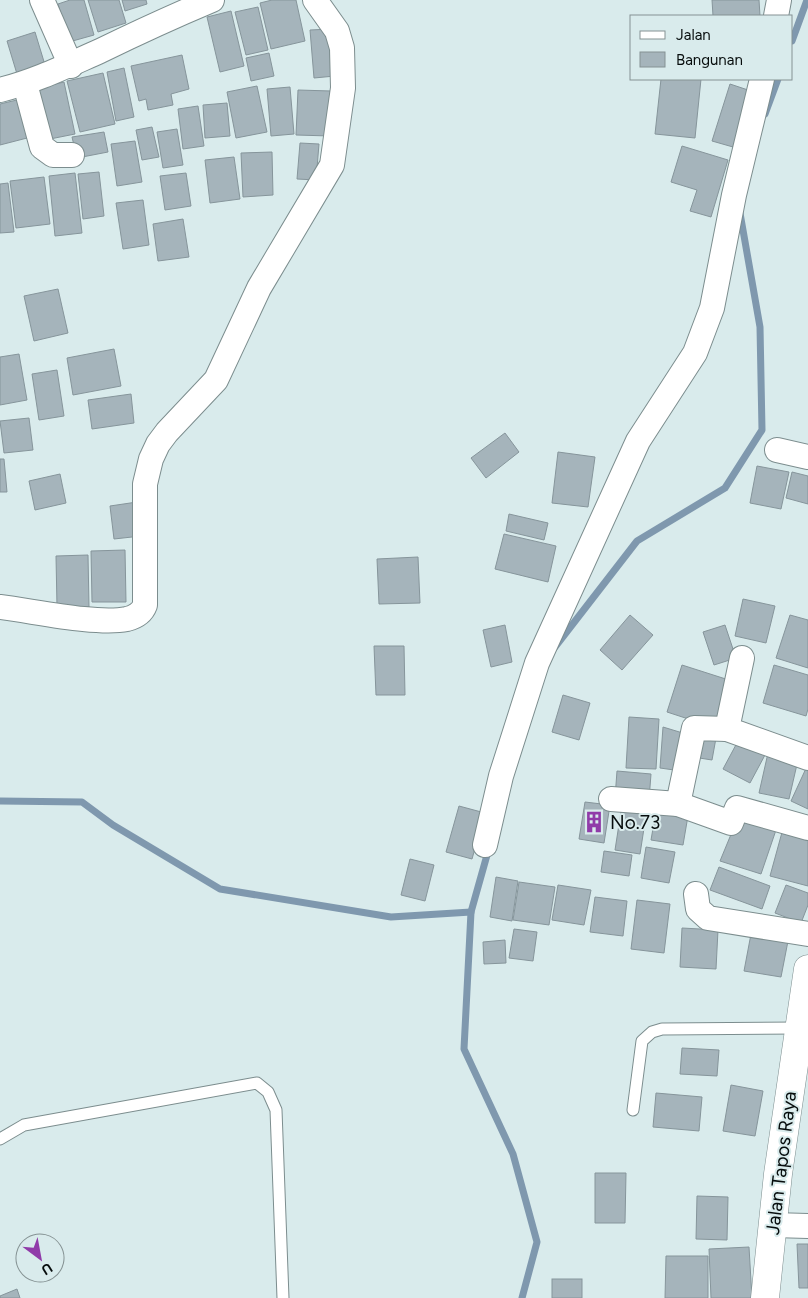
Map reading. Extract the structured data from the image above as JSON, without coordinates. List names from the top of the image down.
{
  "streets": {
    "main road": ["Jalan Tapos Raya"]
  },
  "places": {
    "building": ["No.73"]
  },
  "legend": ["Jalan", "Bangunan"],
  "north": "bottom right"
}
